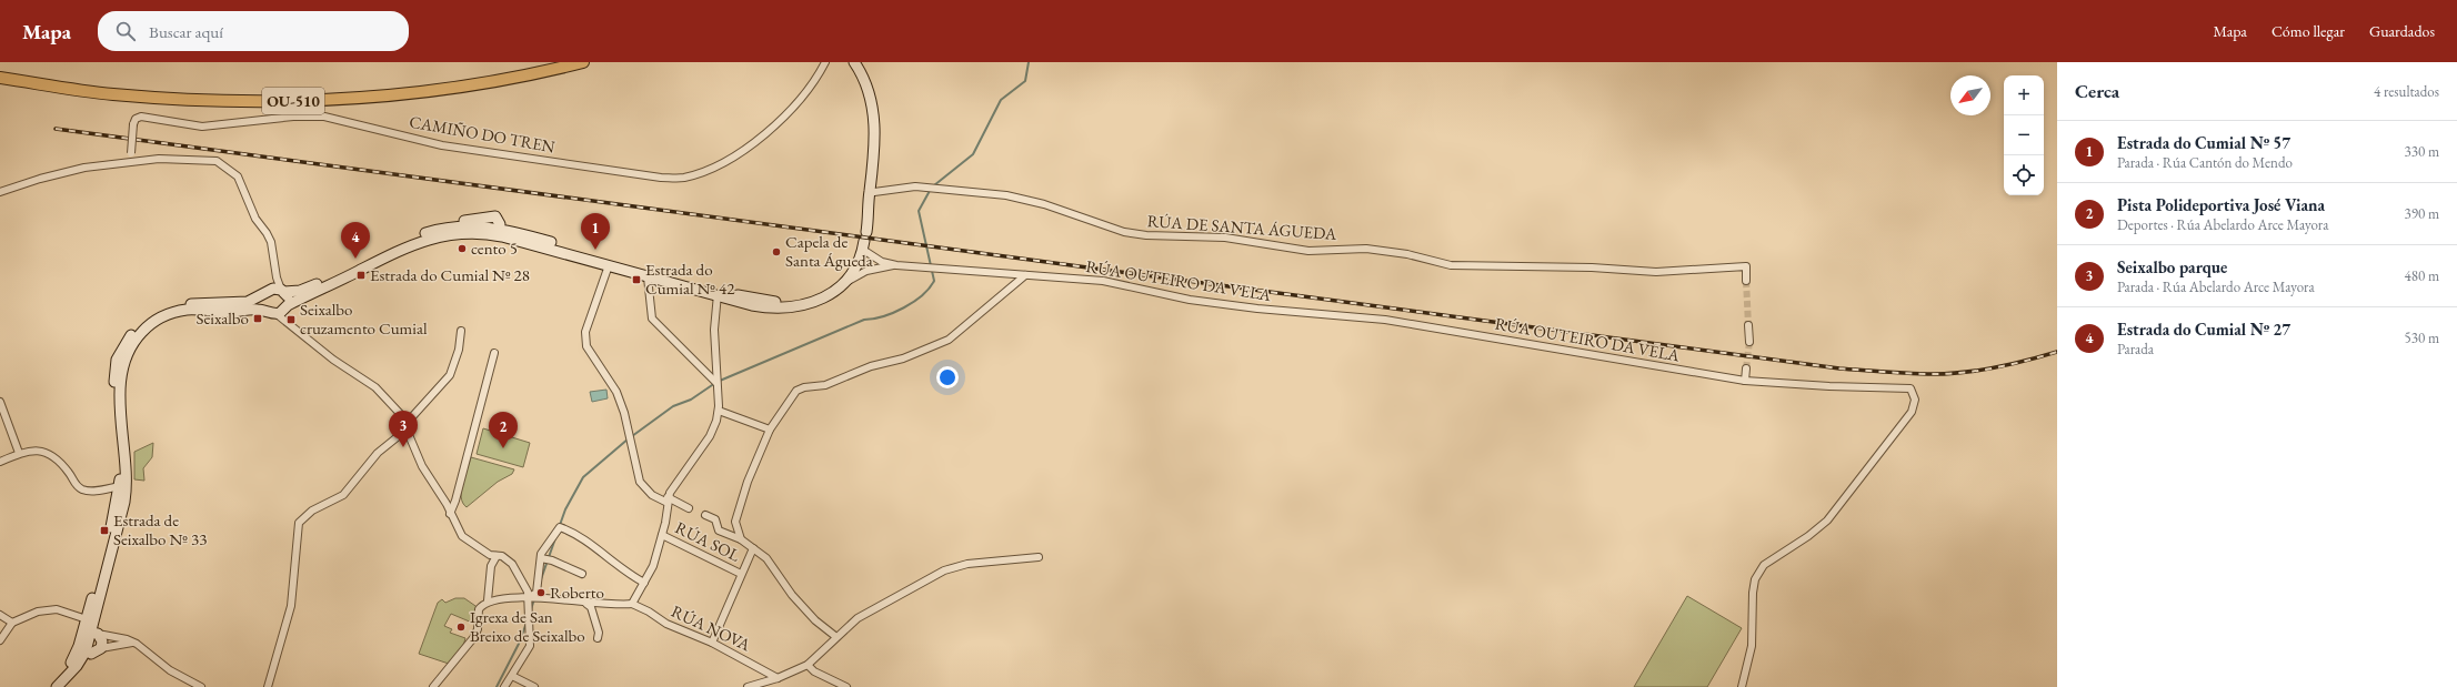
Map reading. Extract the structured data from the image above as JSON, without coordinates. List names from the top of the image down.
{
  "streets": {
    "main road": ["OU-510"],
    "street": [
      "CAMIÑO DO TREN",
      "RÚA DE SANTA ÁGUEDA",
      "RÚA OUTEIRO DA VELA",
      "RÚA SOL",
      "RÚA NOVA"
    ]
  },
  "places": {
    "other": [
      "cento 5",
      "Capela de Santa Águeda",
      "Roberto",
      "Igrexa de San Breixo de Seixalbo"
    ],
    "transit": [
      "Estrada do Cumial Nº 28",
      "Estrada do Cumial Nº 42",
      "Seixalbo",
      "Seixalbo cruzamento Cumial",
      "Estrada de Seixalbo Nº 33"
    ]
  },
  "north": "bottom left",
  "page": {
    "header": "Mapa",
    "search": "Buscar aquí",
    "nav": ["Mapa", "Cómo llegar", "Guardados"],
    "heading": ["Cerca", "4 resultados"],
    "map_buttons": ["+", "−"],
    "list": [
      {
        "mark": "1",
        "name": "Estrada do Cumial Nº 57",
        "note": "Parada · Rúa Cantón do Mendo",
        "value": "330 m"
      },
      {
        "mark": "2",
        "name": "Pista Polideportiva José Viana",
        "note": "Deportes · Rúa Abelardo Arce Mayora",
        "value": "390 m"
      },
      {
        "mark": "3",
        "name": "Seixalbo parque",
        "note": "Parada · Rúa Abelardo Arce Mayora",
        "value": "480 m"
      },
      {
        "mark": "4",
        "name": "Estrada do Cumial Nº 27",
        "note": "Parada",
        "value": "530 m"
      }
    ],
    "pins": [
      "1",
      "4",
      "3",
      "2"
    ]
  }
}
